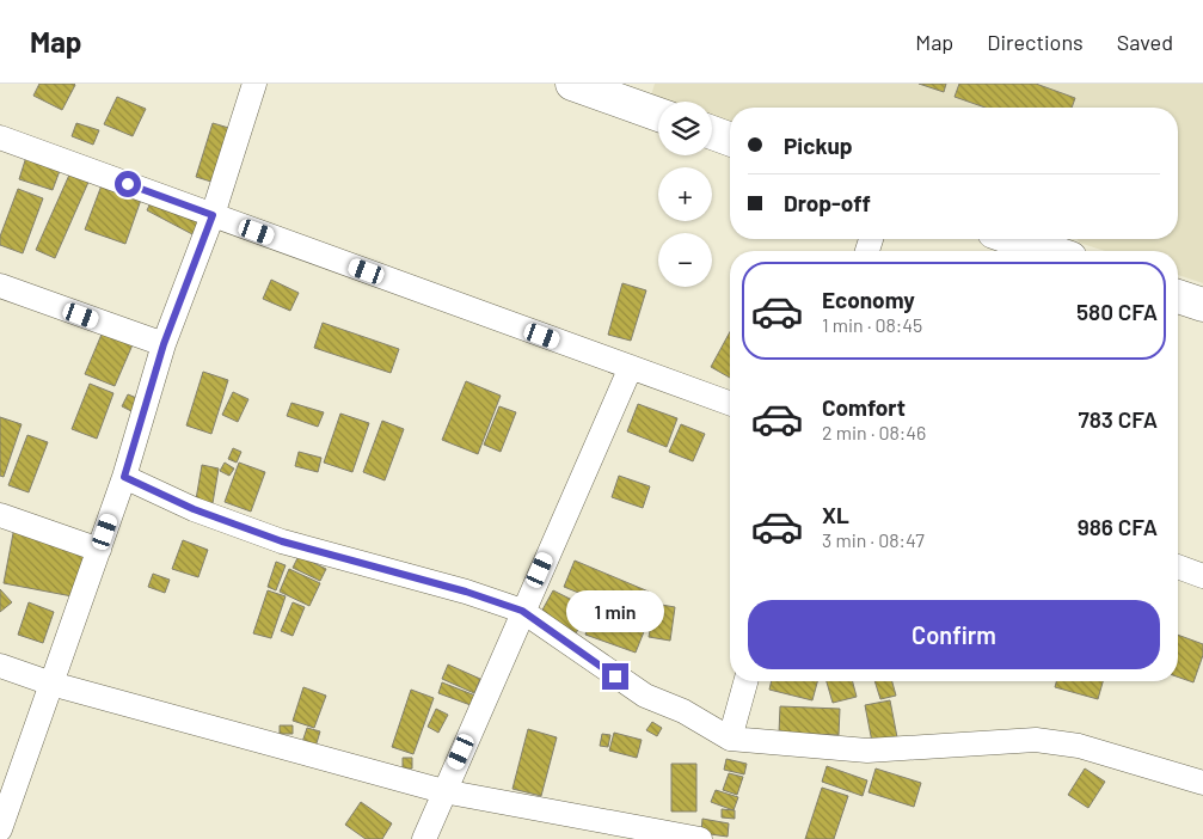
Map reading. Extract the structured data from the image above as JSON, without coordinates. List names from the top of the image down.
{
  "page": {
    "header": "Map",
    "nav": ["Map", "Directions", "Saved"],
    "map_buttons": ["+", "−"],
    "banner": ["Pickup", "Drop-off"],
    "list": [
      {
        "name": "Economy",
        "note": "1 min · 08:45",
        "value": "580 CFA"
      },
      {
        "name": "Comfort",
        "note": "2 min · 08:46",
        "value": "783 CFA"
      },
      {
        "name": "XL",
        "note": "3 min · 08:47",
        "value": "986 CFA"
      }
    ],
    "buttons": "Confirm",
    "bubble": "1 min"
  }
}
